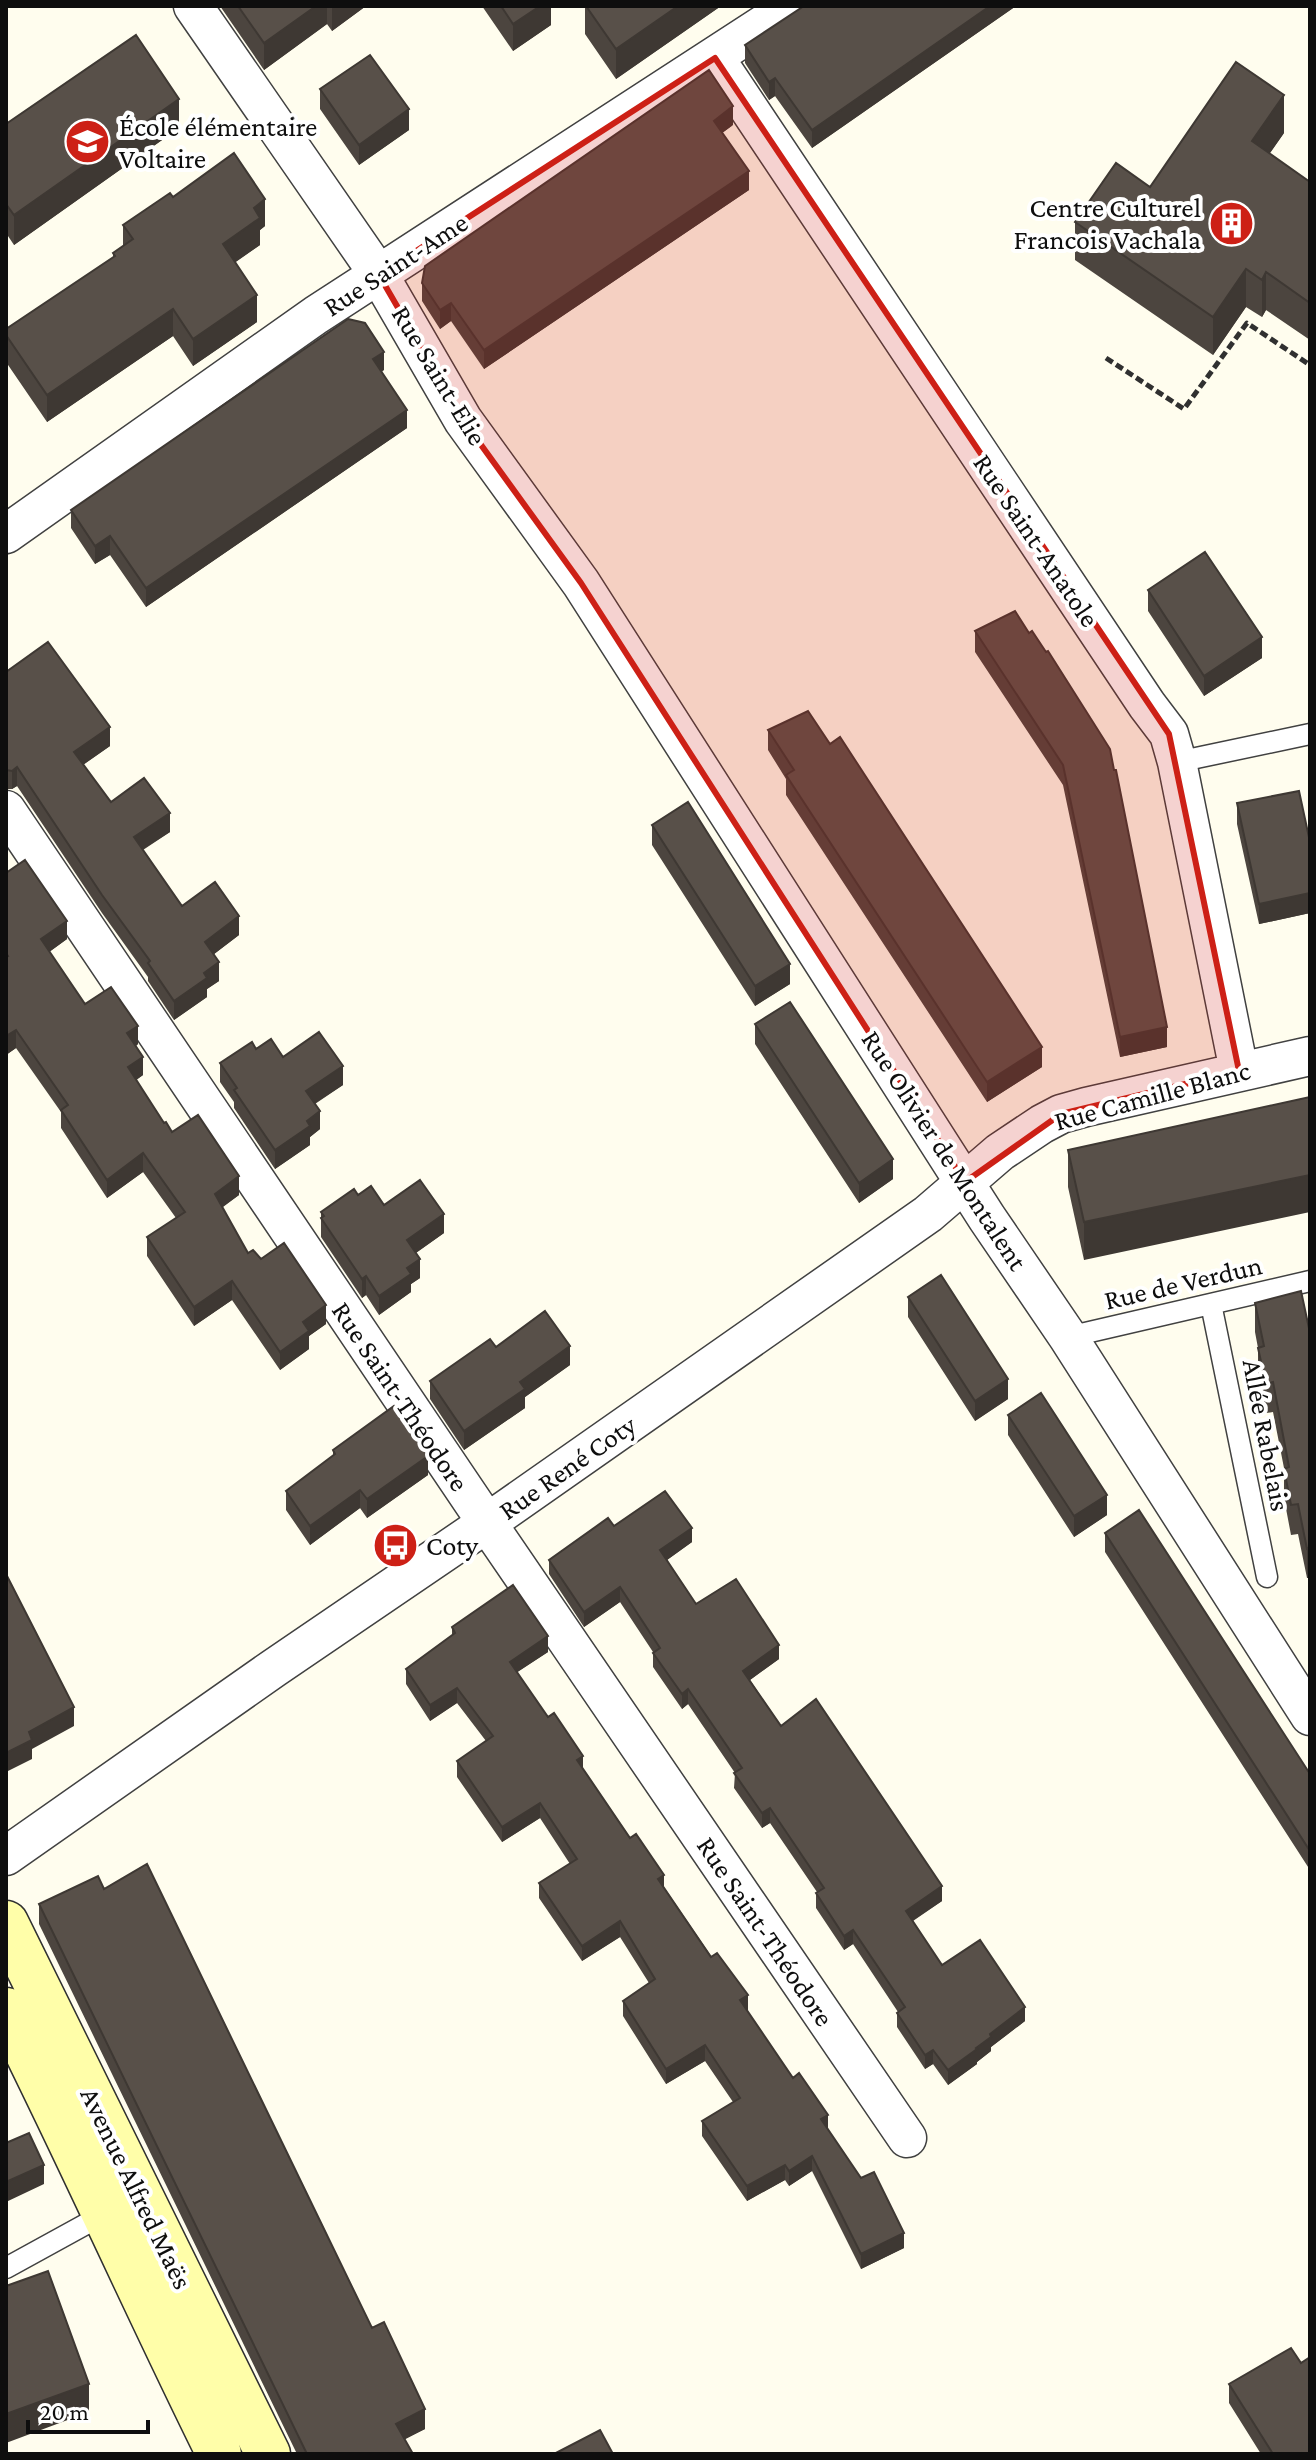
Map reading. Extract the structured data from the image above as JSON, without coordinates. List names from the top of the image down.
{
  "streets": {
    "main road": ["Avenue Alfred Maës"],
    "street": [
      "Rue Saint-Ame",
      "Rue Saint-Elie",
      "Rue Saint-Anatole",
      "Rue Camille Blanc",
      "Rue Olivier de Montalent",
      "Rue Saint-Théodore",
      "Rue René Coty"
    ],
    "lane": ["Rue de Verdun", "Allée Rabelais"]
  },
  "crossings": [
    ["Rue Saint-Ame", "Rue Saint-Elie"],
    ["Rue Saint-Ame", "Rue Saint-Anatole"],
    ["Rue Saint-Elie", "Rue Olivier de Montalent"],
    ["Rue Saint-Anatole", "Rue Camille Blanc"],
    ["Rue Camille Blanc", "Rue Olivier de Montalent"],
    ["Rue Camille Blanc", "Rue René Coty"],
    ["Rue Olivier de Montalent", "Rue de Verdun"],
    ["Rue Olivier de Montalent", "Rue René Coty"],
    ["Rue de Verdun", "Allée Rabelais"],
    ["Rue Saint-Théodore", "Rue René Coty"]
  ],
  "places": {
    "school or university": ["École élémentaire Voltaire"],
    "building": ["Centre Culturel Francois Vachala"],
    "bus stop": ["Coty"]
  },
  "scale_bar": "20 m"
}
